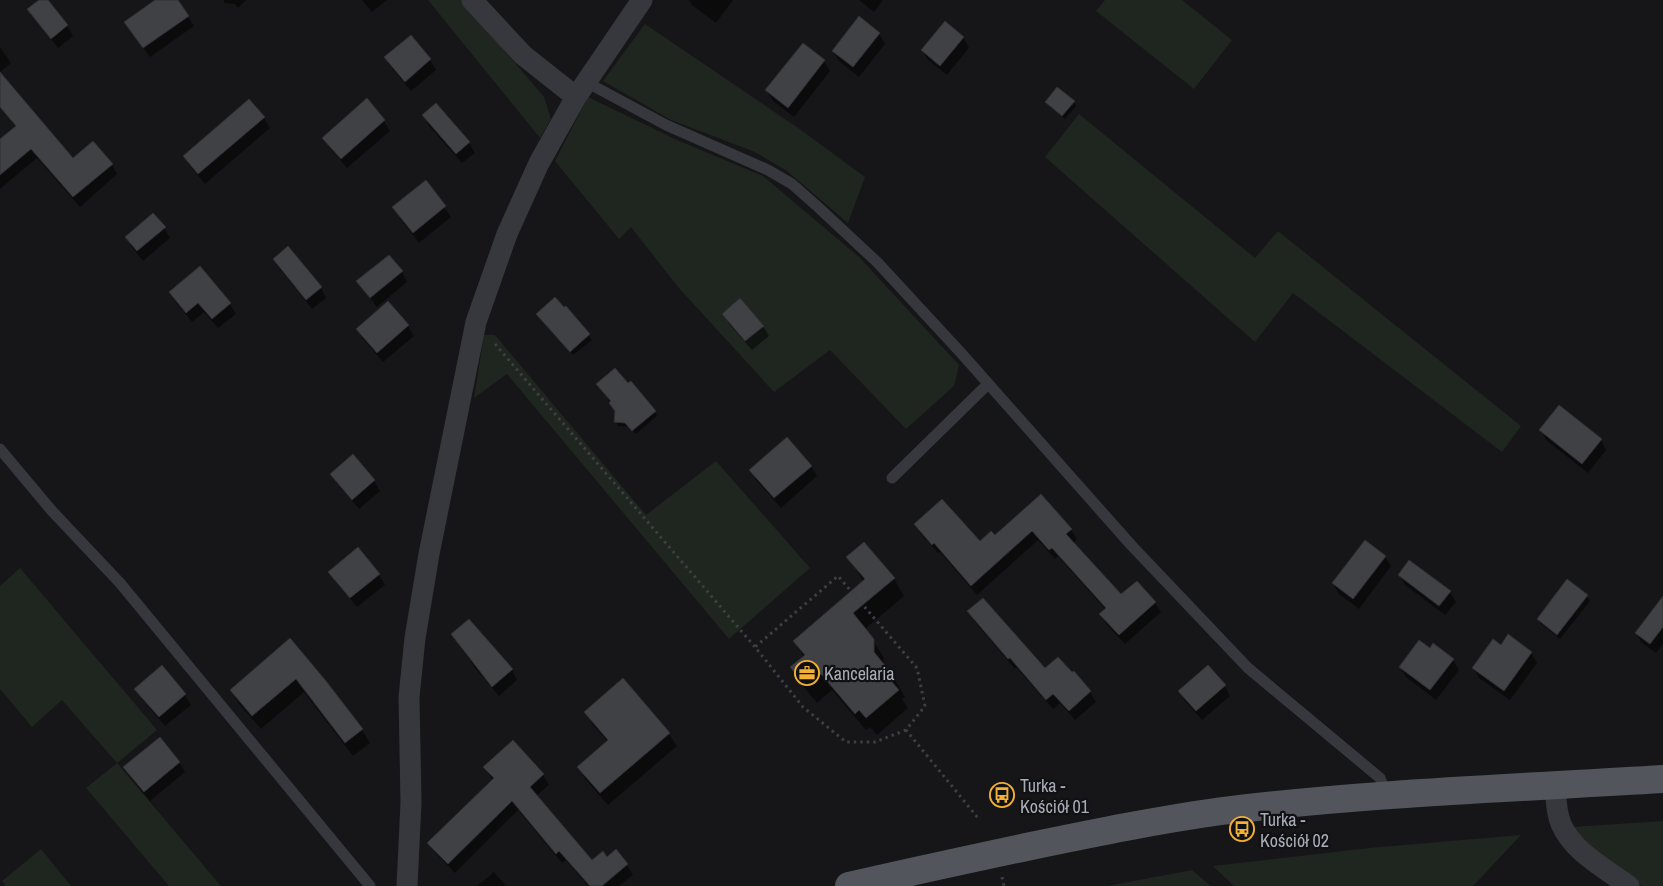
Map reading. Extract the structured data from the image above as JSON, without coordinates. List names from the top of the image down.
{
  "places": {
    "office": ["Kancelaria"],
    "bus stop": ["Turka - Kościół 01", "Turka - Kościół 02"]
  }
}
